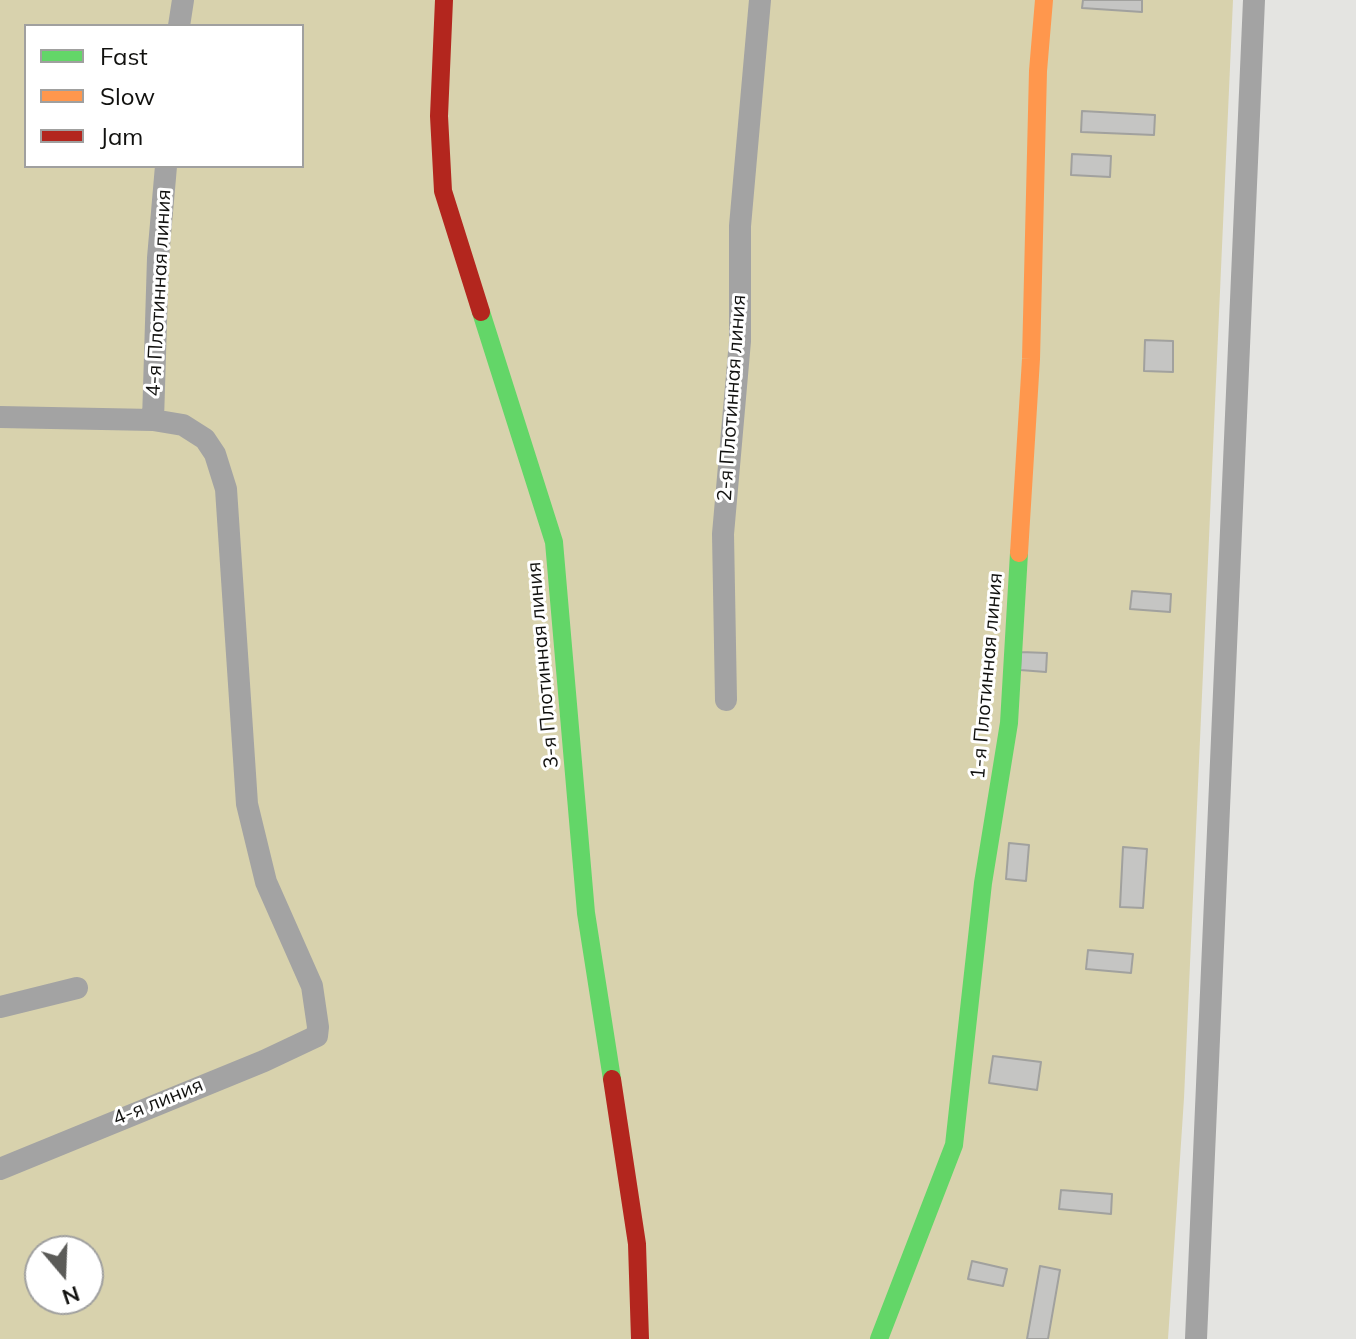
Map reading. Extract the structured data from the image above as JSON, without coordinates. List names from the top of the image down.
{
  "streets": {
    "street": [
      "4-я Плотинная линия",
      "2-я Плотинная линия",
      "3-я Плотинная линия",
      "1-я Плотинная линия",
      "4-я линия"
    ]
  },
  "crossings": [
    ["4-я Плотинная линия", "4-я линия"]
  ],
  "legend": ["Fast", "Slow", "Jam"],
  "north": "bottom"
}
